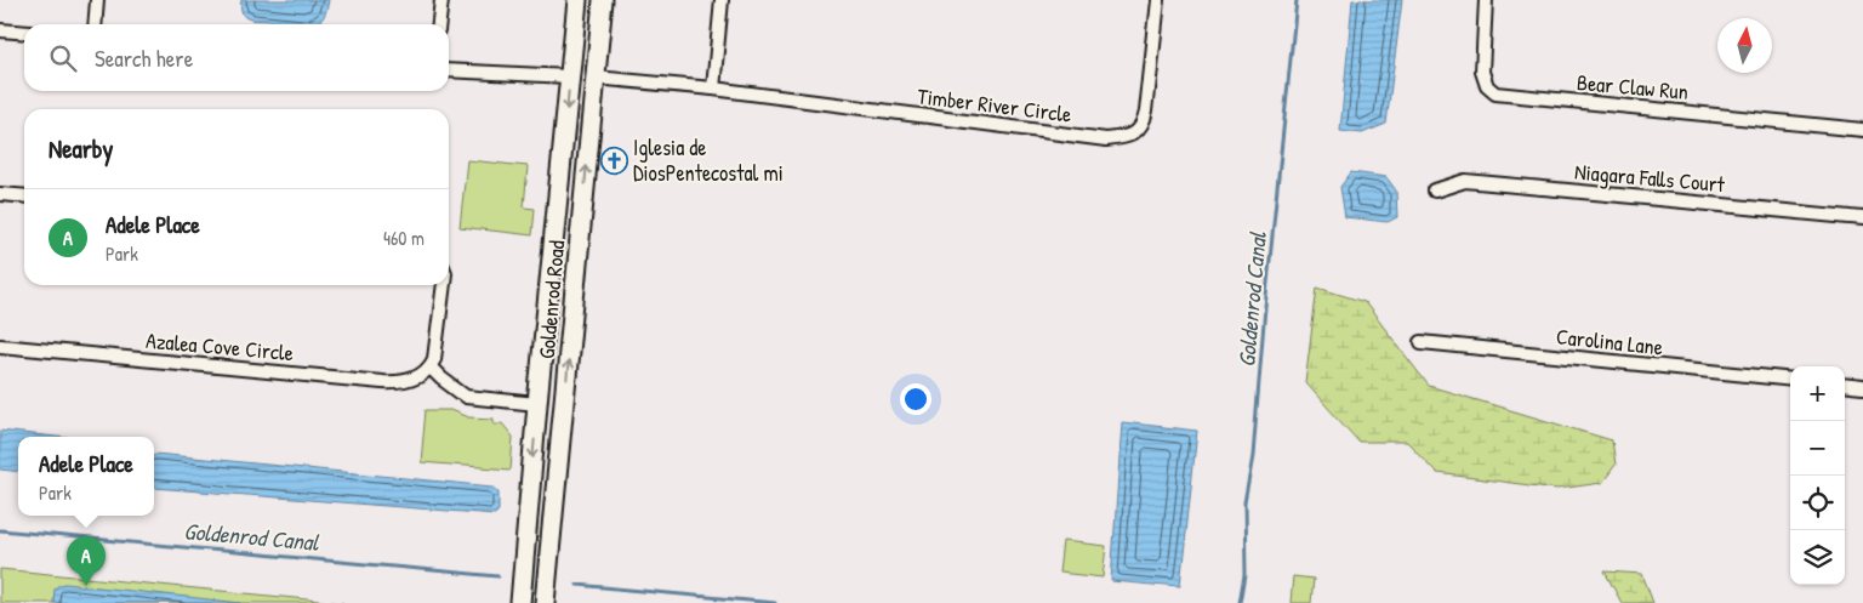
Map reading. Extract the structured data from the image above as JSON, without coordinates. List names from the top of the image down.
{
  "streets": {
    "main road": ["Goldenrod Road"],
    "street": [
      "Bear Claw Run",
      "Timber River Circle",
      "Niagara Falls Court",
      "Carolina Lane",
      "Azalea Cove Circle"
    ]
  },
  "crossings": [
    ["Timber River Circle", "Goldenrod Road"]
  ],
  "water": ["Goldenrod Canal"],
  "places": {
    "church": ["Iglesia de DiosPentecostal mi"]
  },
  "north": "top",
  "page": {
    "search": "Search here",
    "heading": "Nearby",
    "list": [
      {
        "mark": "A",
        "name": "Adele Place",
        "note": "Park",
        "value": "460 m"
      }
    ],
    "map_buttons": ["+", "−"],
    "popup": ["Adele Place", "Park"],
    "pins": "A"
  }
}
